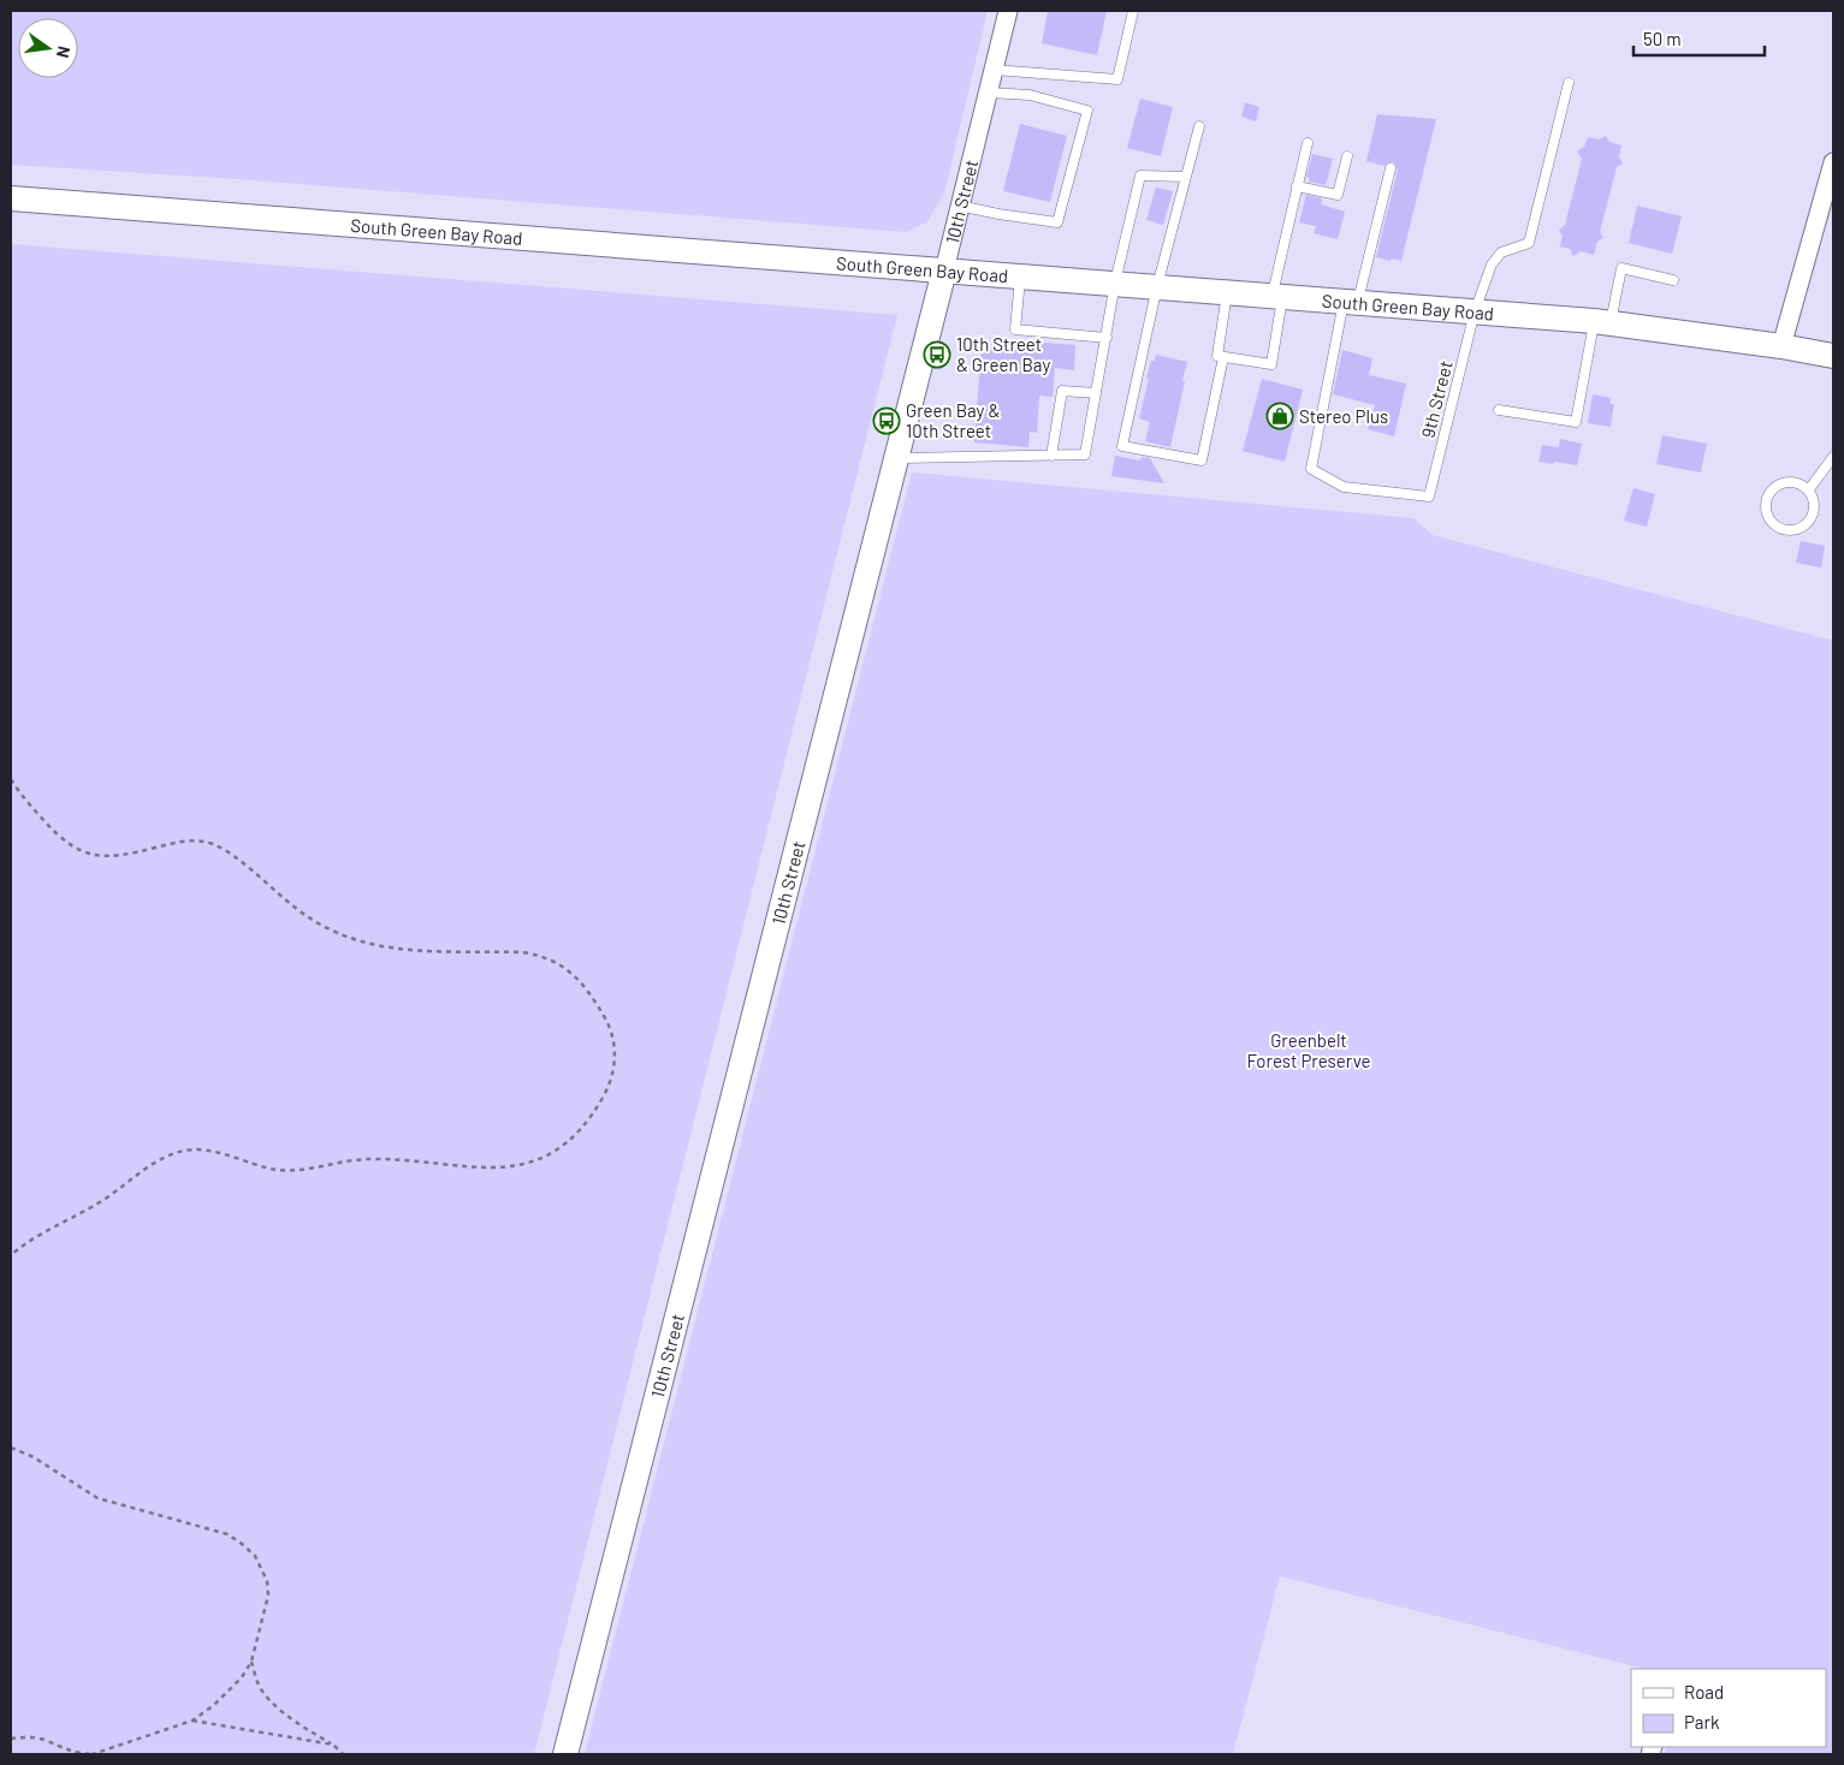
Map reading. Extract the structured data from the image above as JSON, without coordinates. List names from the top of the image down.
{
  "streets": {
    "main road": ["10th Street", "South Green Bay Road"],
    "lane": ["9th Street"]
  },
  "crossings": [
    ["10th Street", "South Green Bay Road"],
    ["South Green Bay Road", "9th Street"]
  ],
  "parks": ["Greenbelt Forest Preserve"],
  "places": {
    "bus stop": ["10th Street & Green Bay", "Green Bay & 10th Street"],
    "shop": ["Stereo Plus"]
  },
  "legend": ["Road", "Park"],
  "scale_bar": "50 m",
  "north": "right"
}
